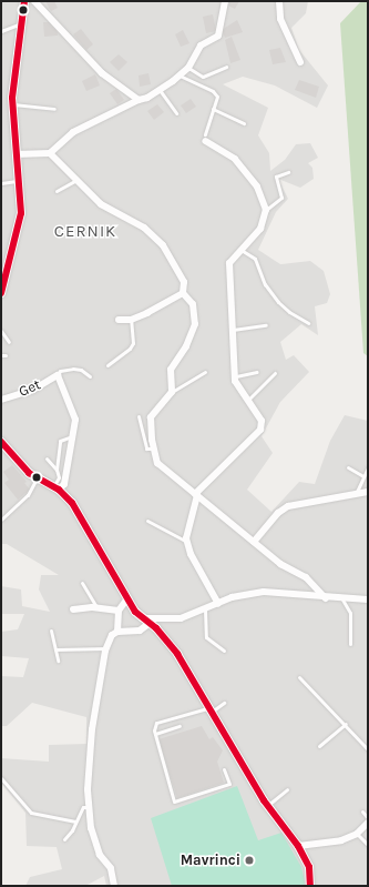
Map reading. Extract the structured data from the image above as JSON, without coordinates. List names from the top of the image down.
{
  "streets": {
    "street": ["Get"]
  },
  "districts": ["CERNIK"],
  "places": ["Mavrinci"]
}
